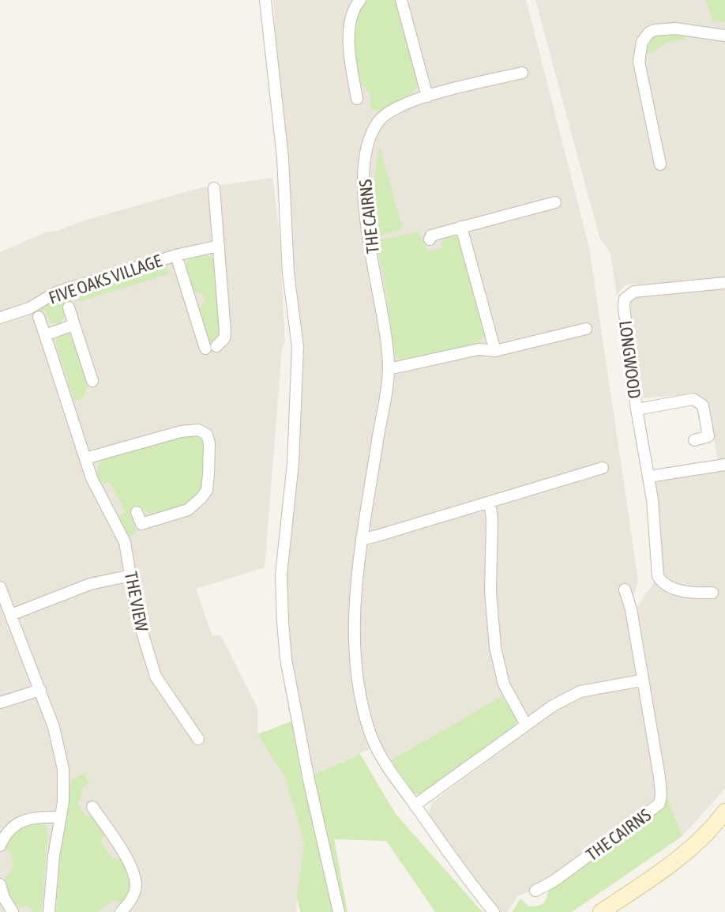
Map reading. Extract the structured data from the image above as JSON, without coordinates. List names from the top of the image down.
{
  "streets": {
    "street": [
      "THE CAIRNS",
      "FIVE OAKS VILLAGE",
      "LONGWOOD",
      "THE VIEW"
    ]
  }
}
